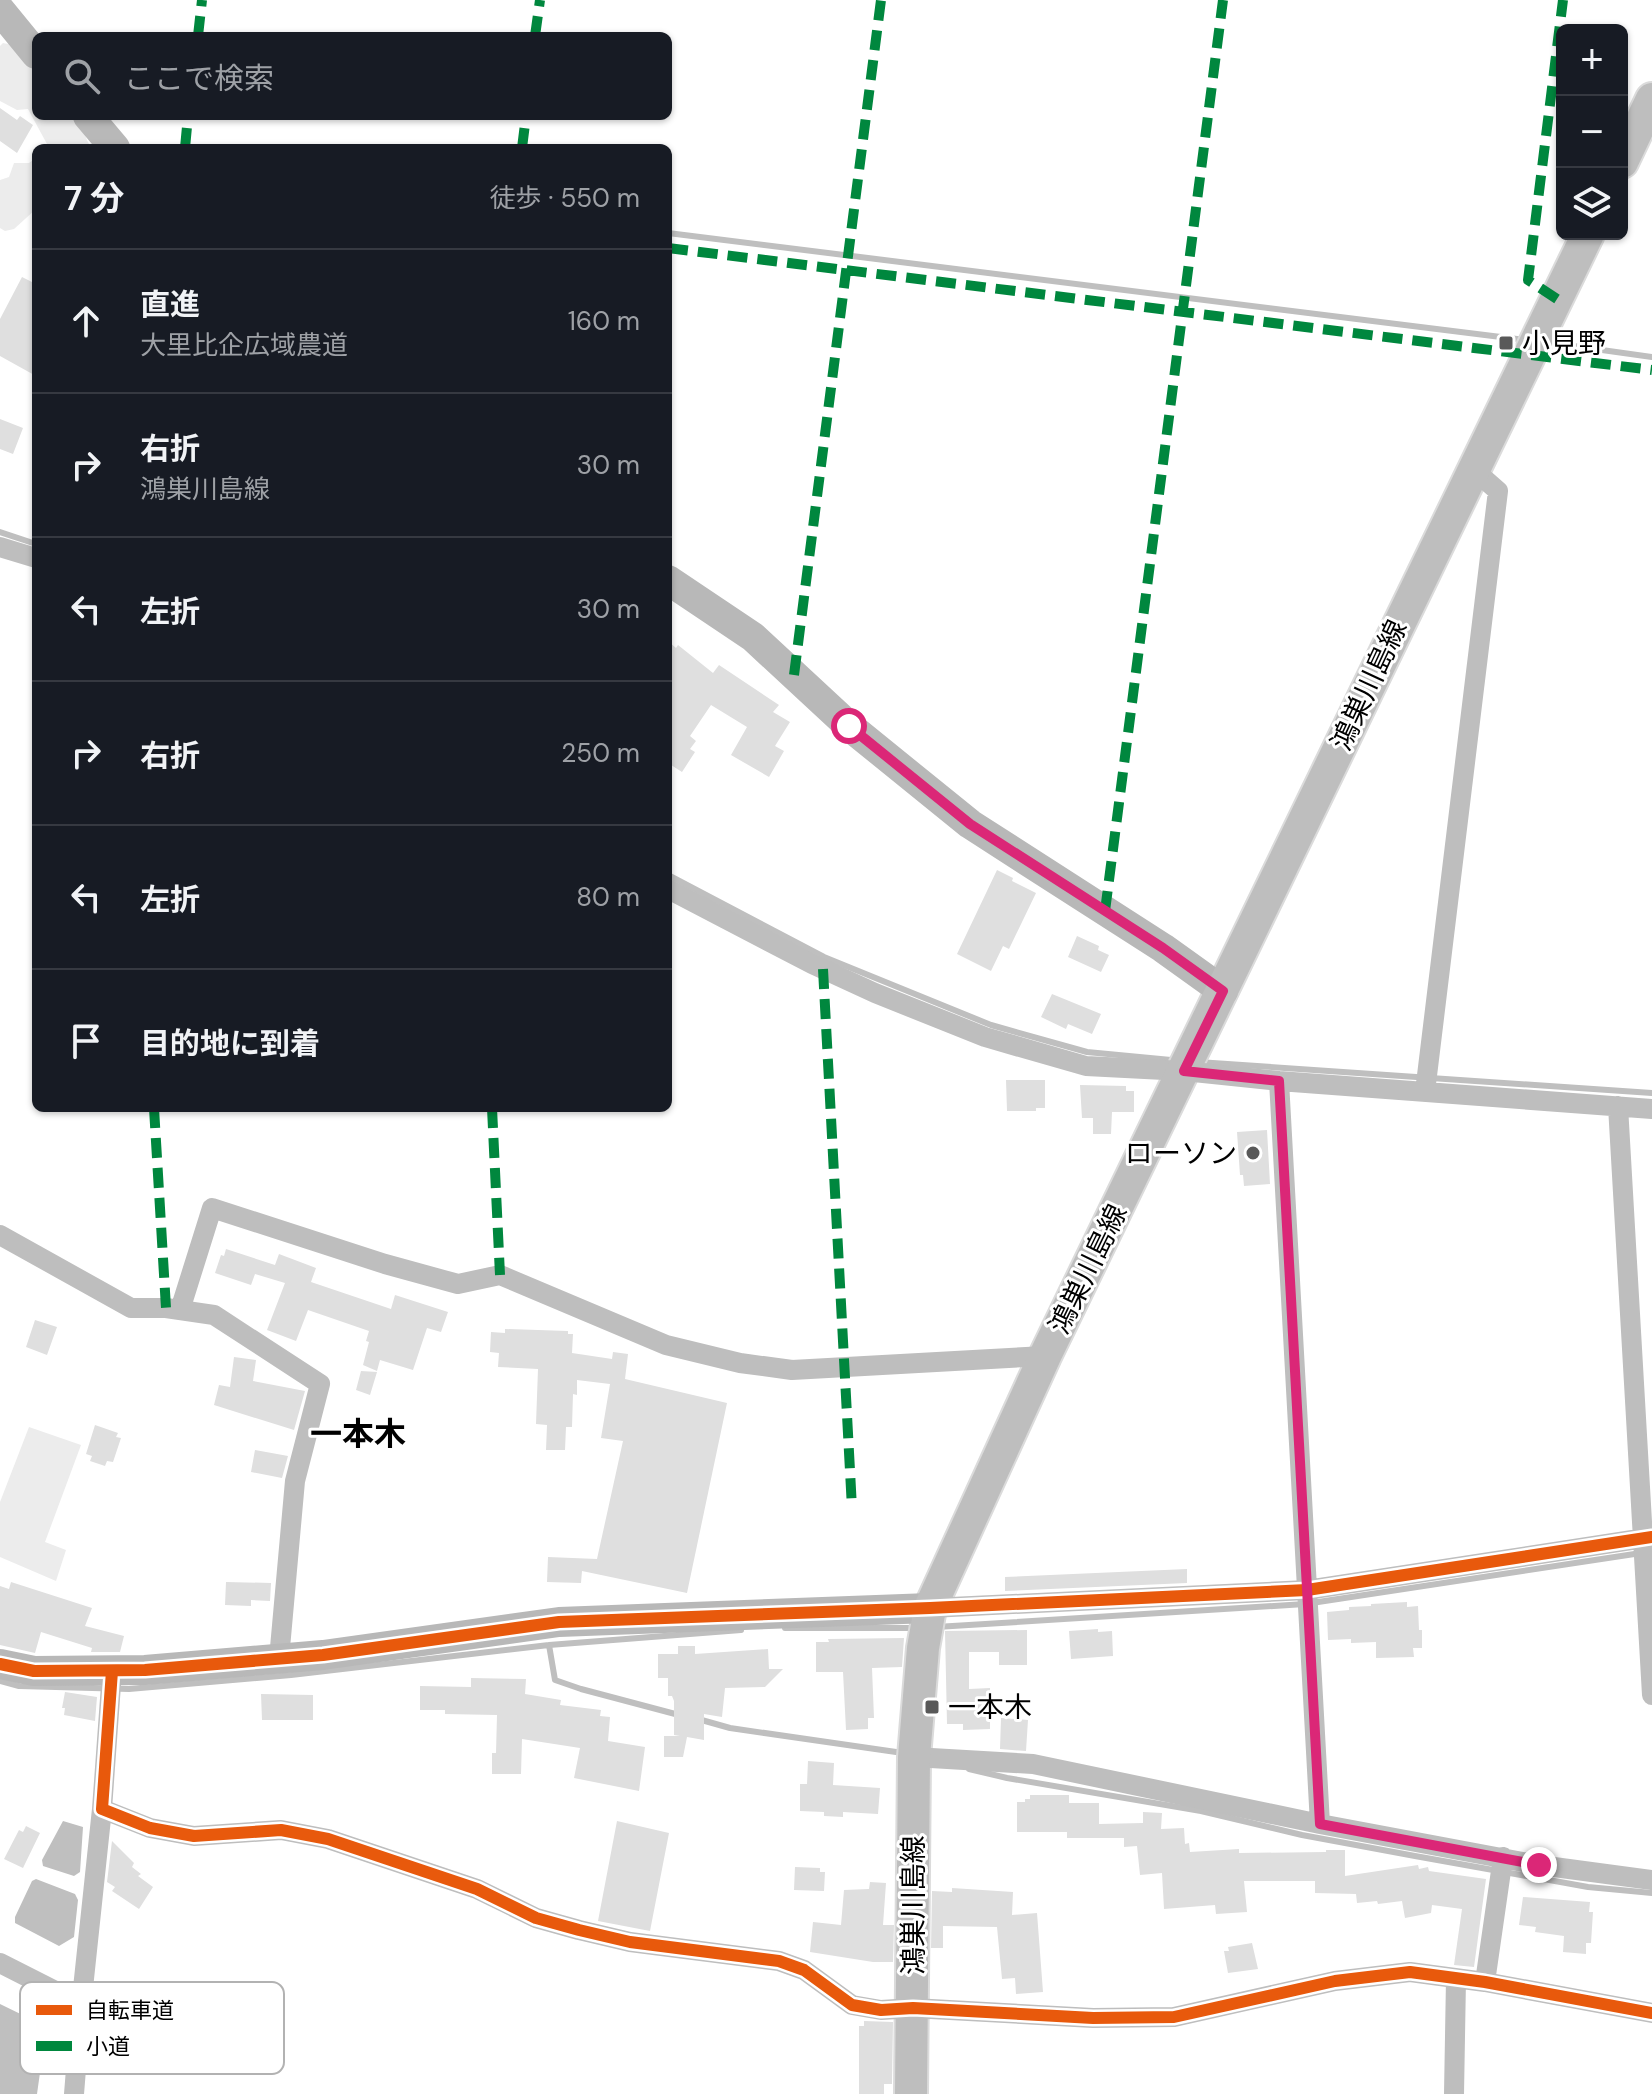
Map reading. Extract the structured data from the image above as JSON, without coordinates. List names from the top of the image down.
{
  "streets": {
    "main road": ["鴻巣川島線"]
  },
  "districts": ["一本木"],
  "places": {
    "transit": ["小見野", "一本木"],
    "other": ["ローソン"]
  },
  "legend": ["自転車道", "小道"],
  "page": {
    "map_buttons": ["+", "−"],
    "search": "ここで検索",
    "heading": ["7 分", "徒歩 · 550 m"],
    "list": [
      ["直進", "大里比企広域農道", "160 m"],
      ["右折", "鴻巣川島線", "30 m"],
      ["左折", "30 m"],
      ["右折", "250 m"],
      ["左折", "80 m"],
      "目的地に到着"
    ]
  }
}
